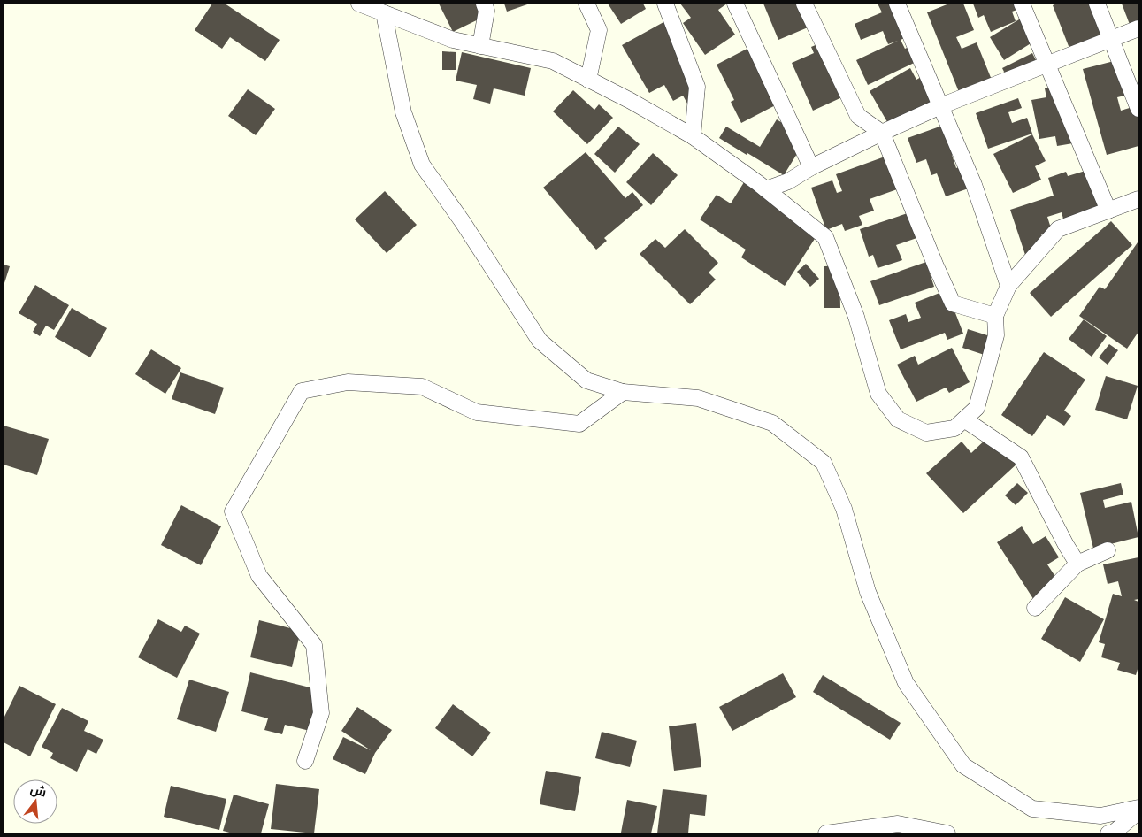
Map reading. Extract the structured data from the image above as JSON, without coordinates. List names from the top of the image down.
{
  "north": "top"
}
